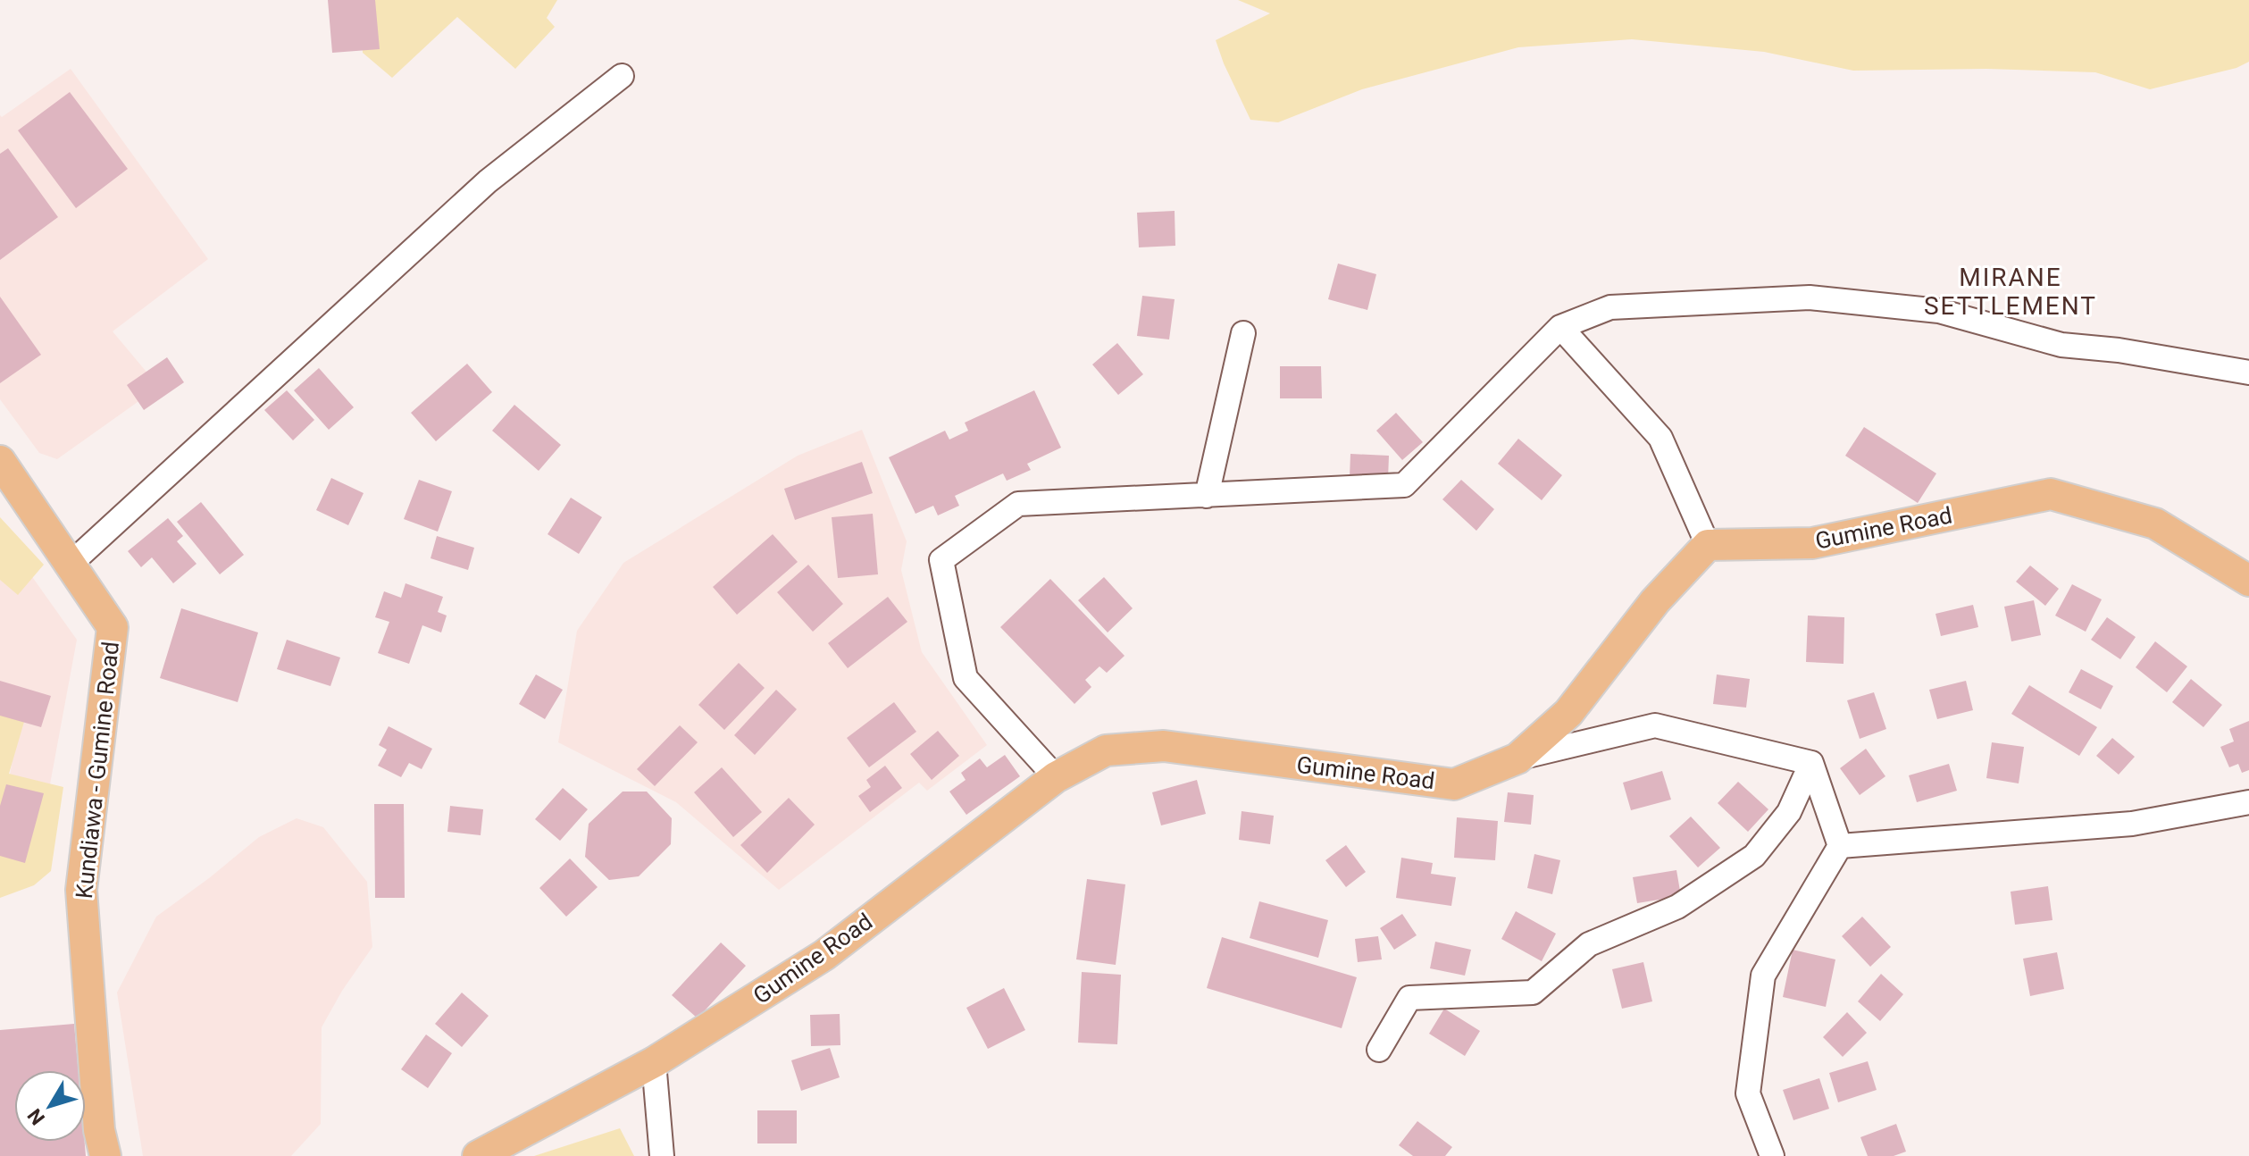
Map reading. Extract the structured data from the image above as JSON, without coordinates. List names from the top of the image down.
{
  "streets": {
    "main road": ["Gumine Road", "Kundiawa - Gumine Road"]
  },
  "districts": ["MIRANE SETTLEMENT"],
  "north": "bottom left"
}
